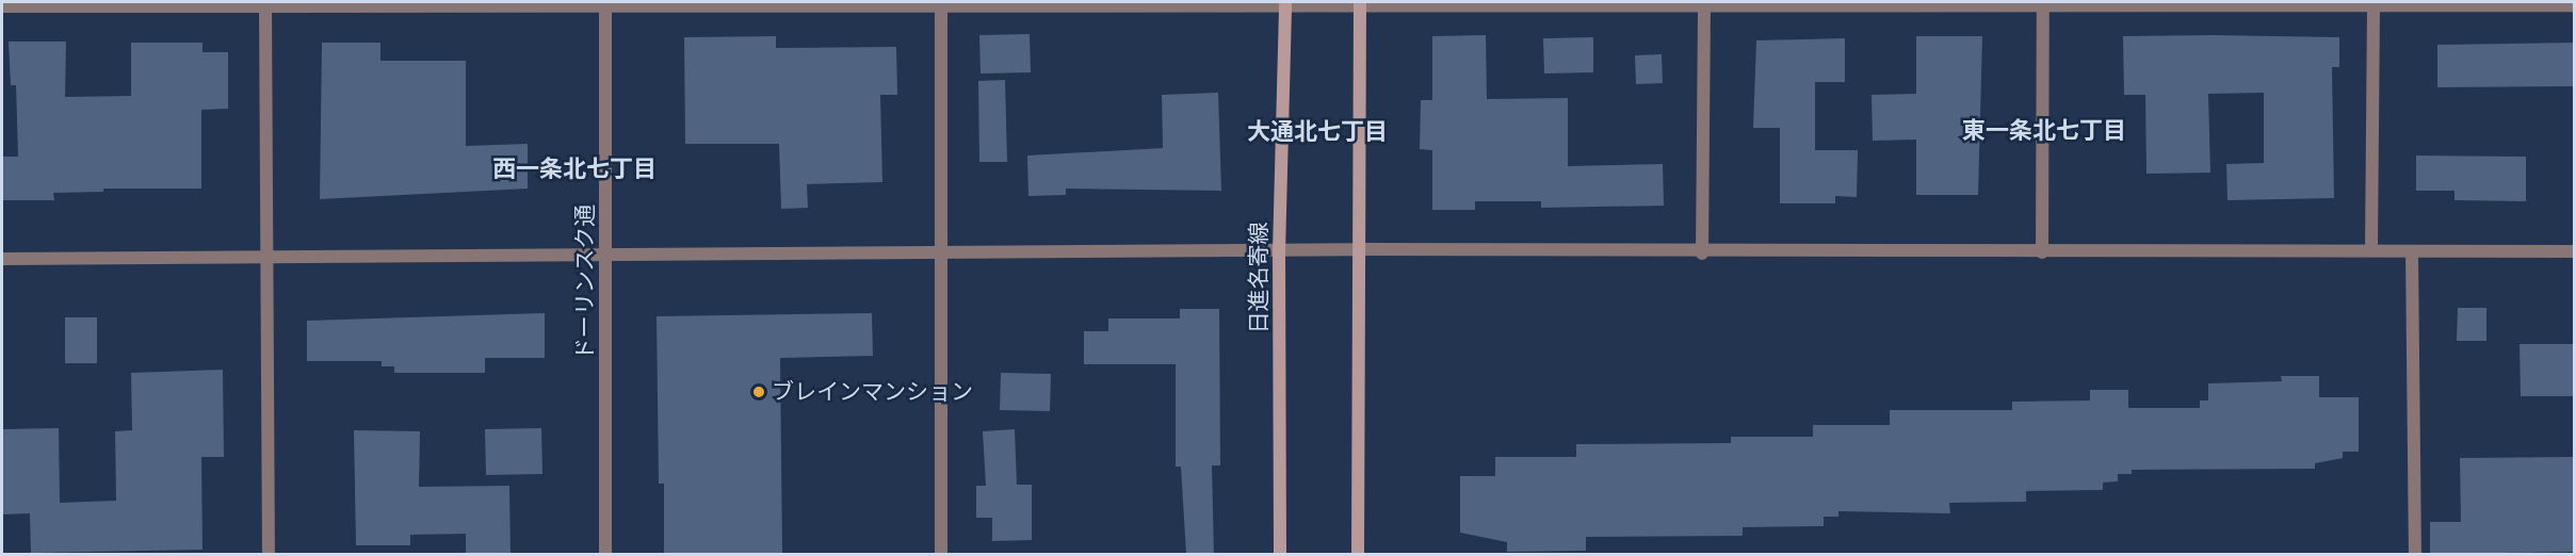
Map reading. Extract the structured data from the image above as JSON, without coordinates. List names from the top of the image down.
{
  "streets": {
    "main road": ["日進名寄線"],
    "street": ["ドーリンスク通"]
  },
  "districts": ["東一条北七丁目", "大通北七丁目", "西一条北七丁目"],
  "places": ["ブレインマンション"]
}
